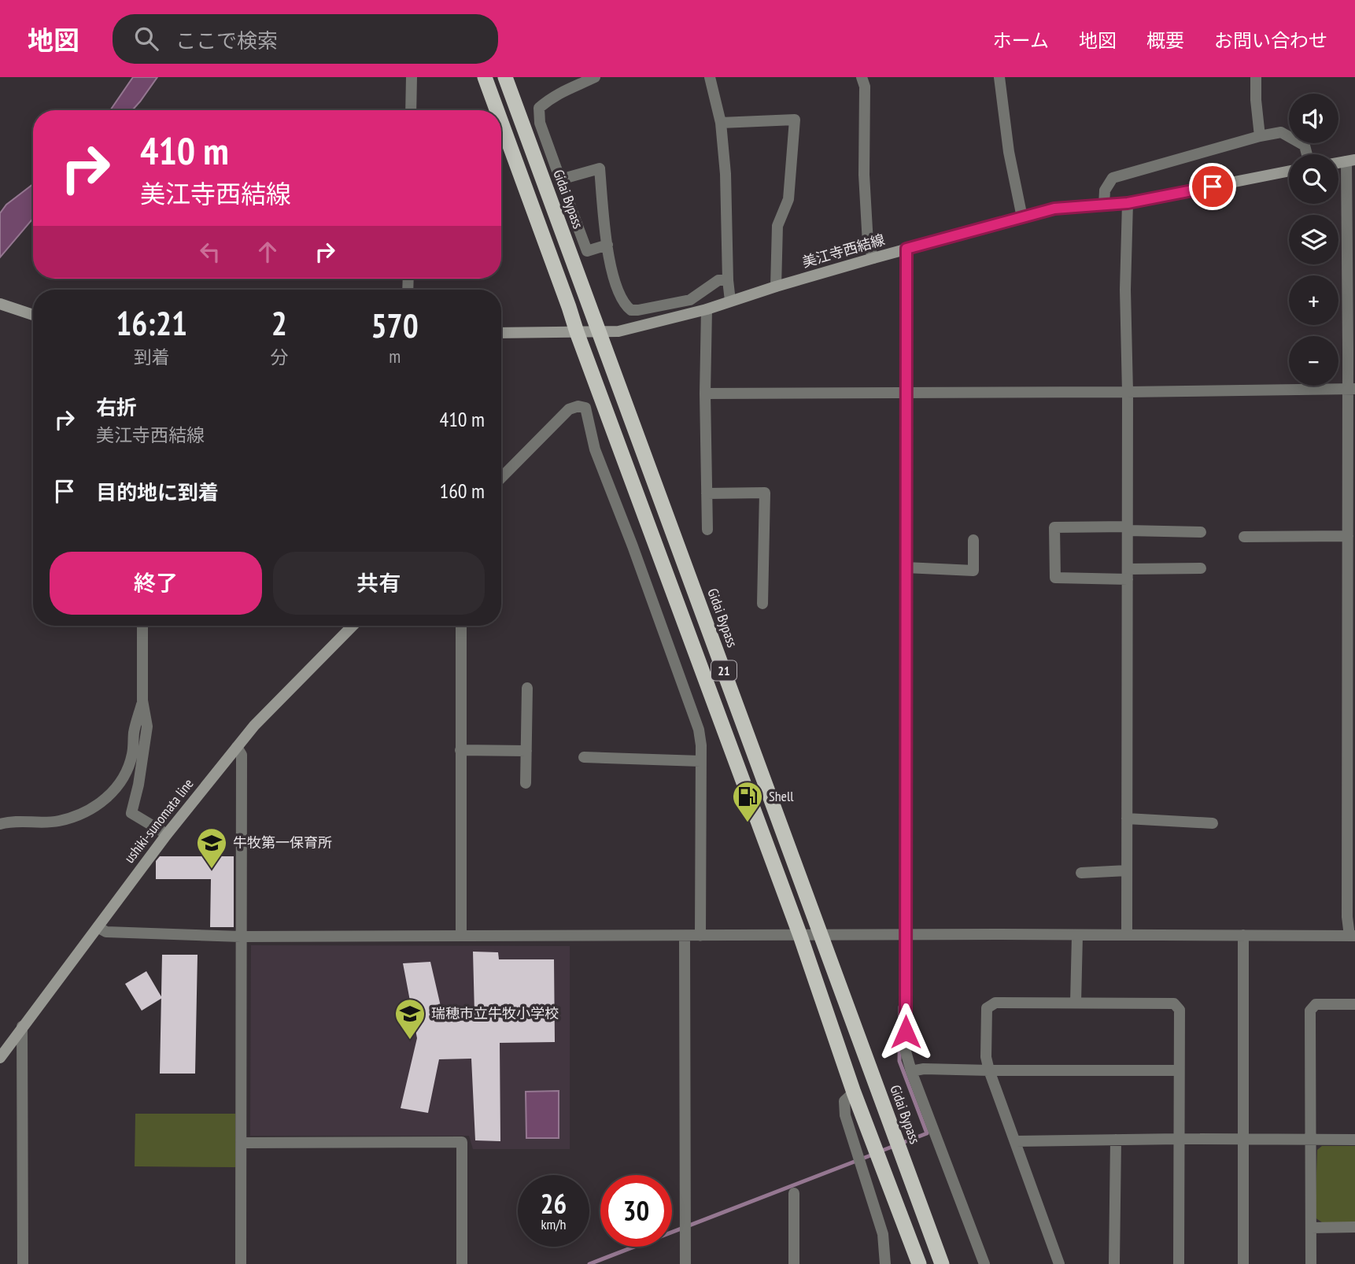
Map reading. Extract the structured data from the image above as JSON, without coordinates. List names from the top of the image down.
{
  "streets": {
    "highway": ["Gidai Bypass", "21"],
    "main road": ["美江寺西結線", "ushiki-sunomata line"]
  },
  "crossings": [
    ["Gidai Bypass", "美江寺西結線"],
    ["美江寺西結線", "21"]
  ],
  "places": {
    "fuel station": ["Shell"],
    "school or university": ["牛牧第一保育所", "瑞穂市立牛牧小学校"]
  },
  "page": {
    "header": "地図",
    "search": "ここで検索",
    "nav": [
      "ホーム",
      "地図",
      "概要",
      "お問い合わせ"
    ],
    "map_buttons": ["+", "−"],
    "turn": ["410 m", "美江寺西結線"],
    "eta": [
      "16:21",
      "到着",
      "2",
      "分",
      "570",
      "m"
    ],
    "list": [
      {
        "name": "右折",
        "note": "美江寺西結線",
        "value": "410 m"
      },
      {
        "name": "目的地に到着",
        "value": "160 m"
      }
    ],
    "buttons": ["終了", "共有"],
    "speed": "26 km/h",
    "limit": "30"
  }
}
